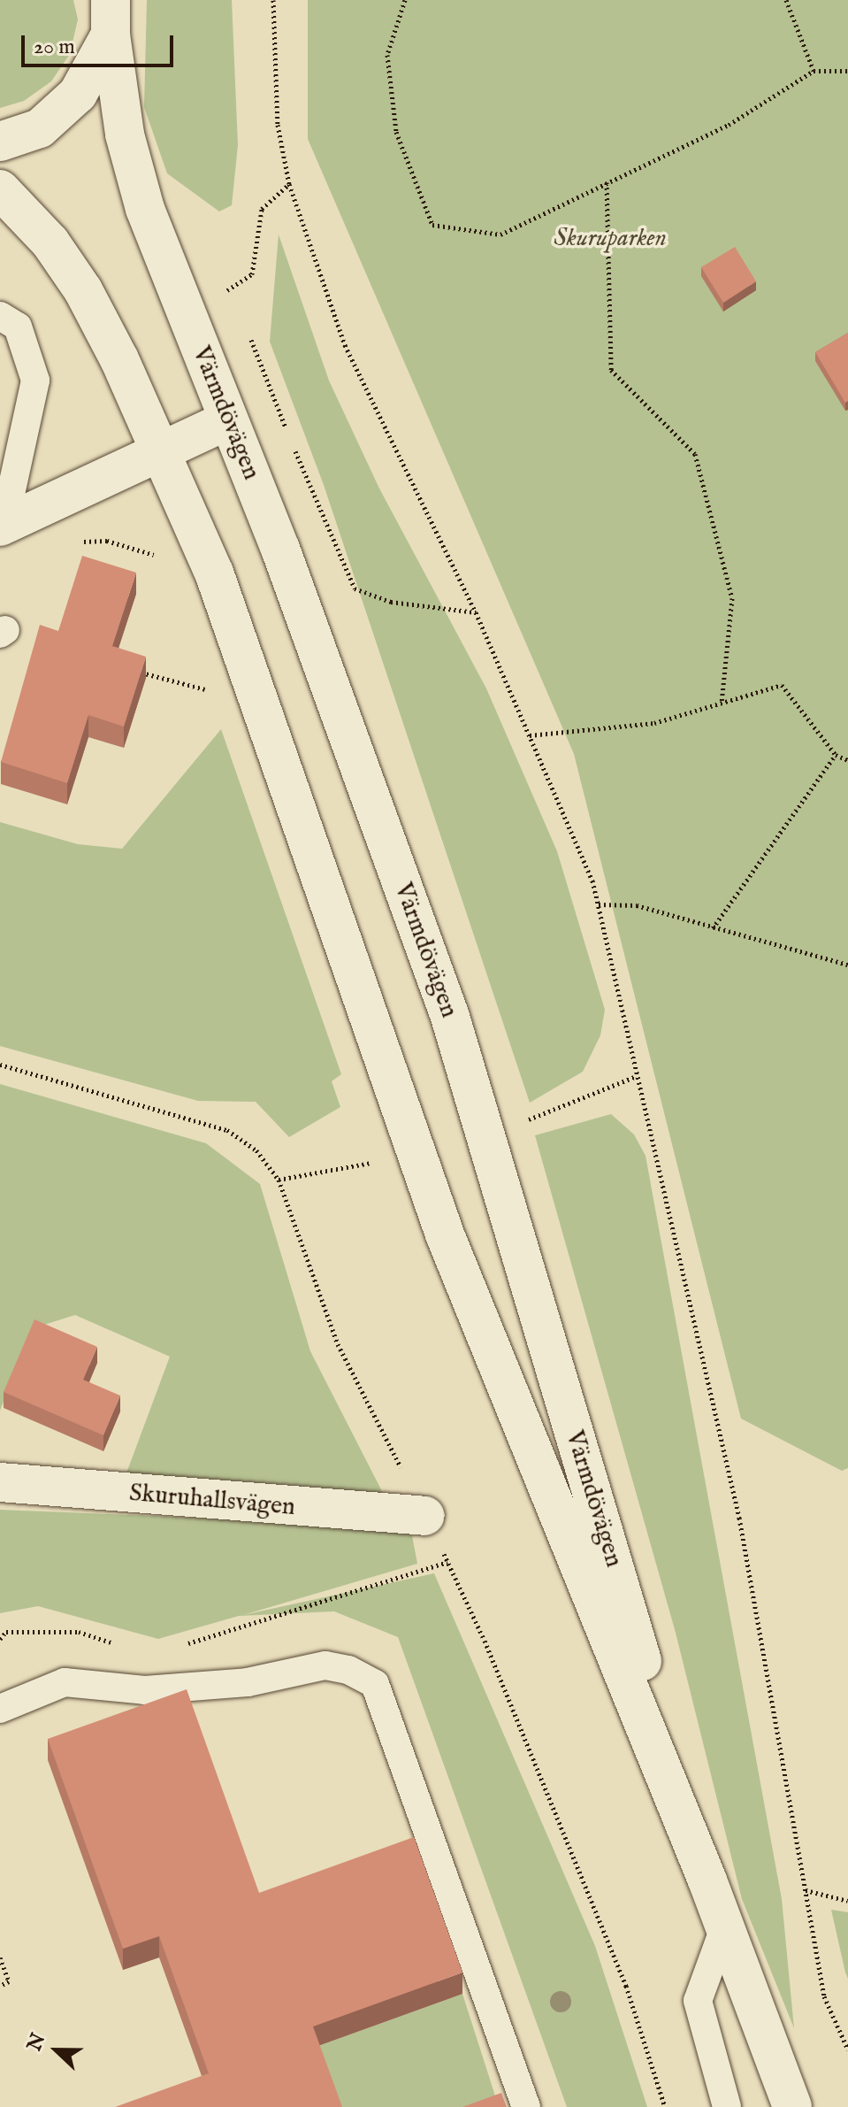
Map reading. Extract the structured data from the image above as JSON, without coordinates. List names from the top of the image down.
{
  "streets": {
    "main road": ["Värmdövägen", "Skuruhallsvägen"]
  },
  "parks": ["Skuruparken"],
  "scale_bar": "20 m",
  "north": "left"
}
